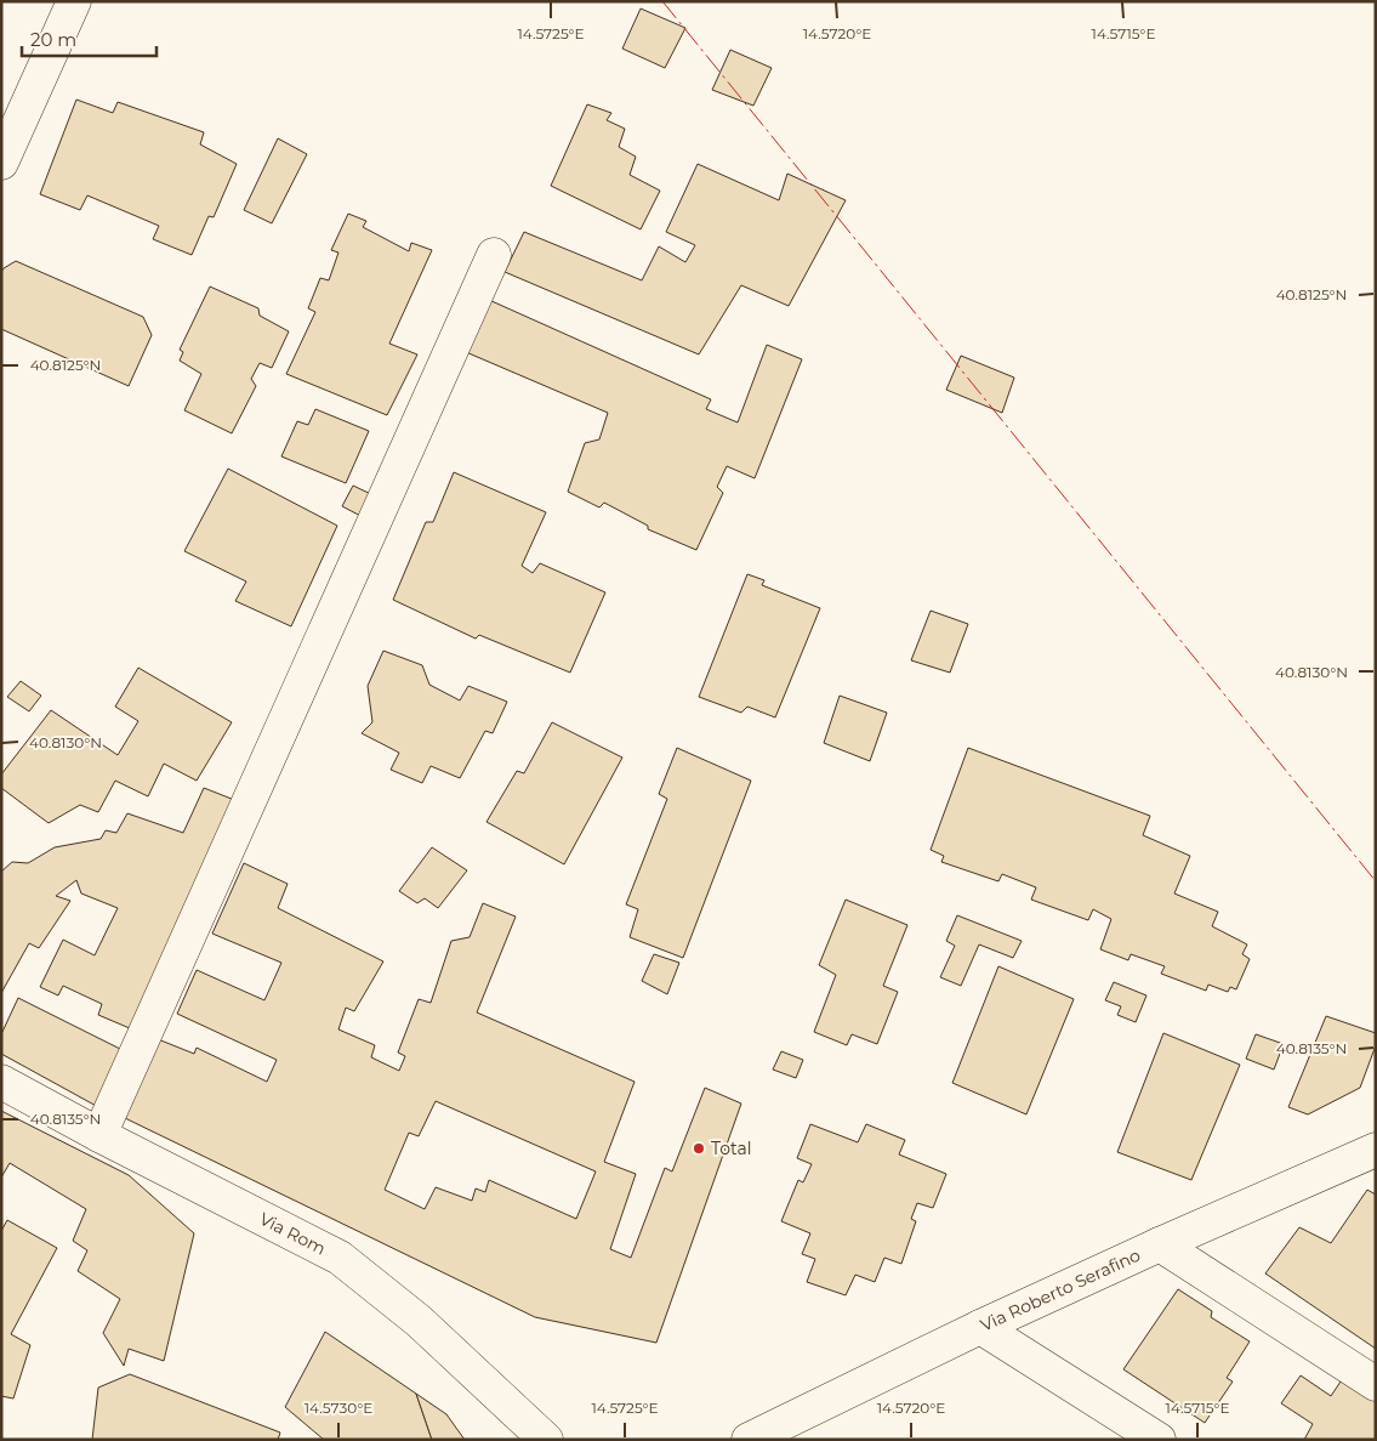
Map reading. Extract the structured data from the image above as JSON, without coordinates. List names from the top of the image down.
{
  "streets": {
    "street": ["Via Rom", "Via Roberto Serafino"]
  },
  "places": ["Total"],
  "scale_bar": "20 m",
  "coordinates": [
    "14.5725°E",
    "14.5720°E",
    "14.5715°E",
    "40.8125°N",
    "40.8130°N",
    "40.8135°N",
    "14.5730°E"
  ]
}
